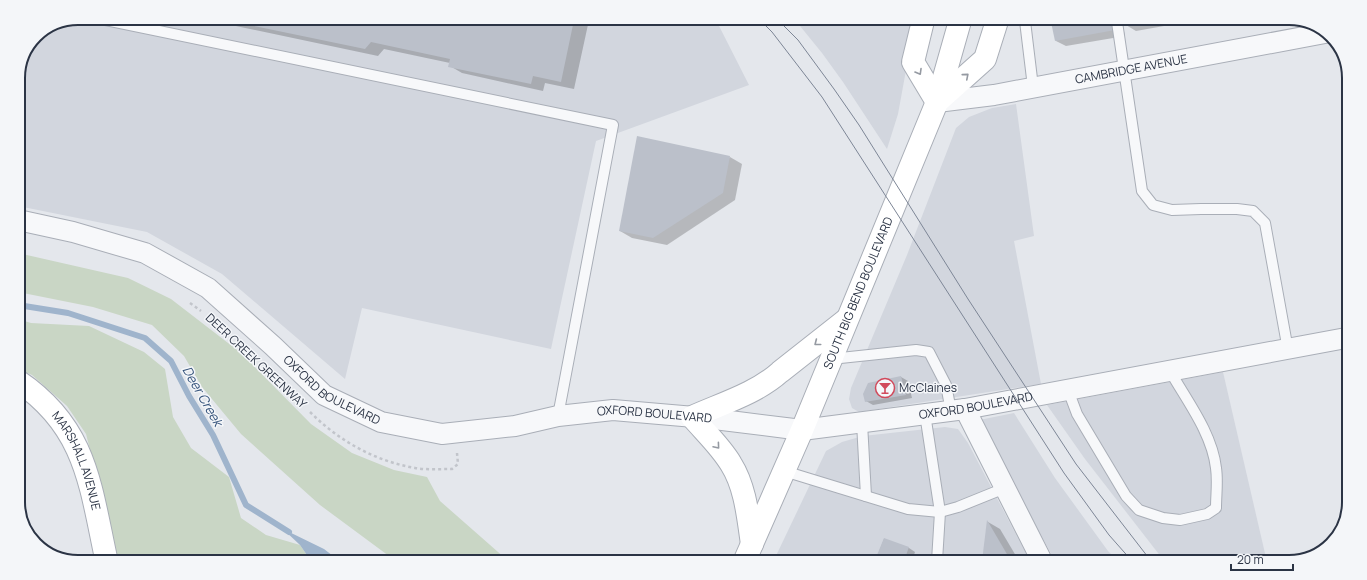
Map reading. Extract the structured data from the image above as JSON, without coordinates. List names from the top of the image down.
{
  "streets": {
    "main road": ["SOUTH BIG BEND BOULEVARD", "MARSHALL AVENUE"],
    "street": ["CAMBRIDGE AVENUE", "OXFORD BOULEVARD"],
    "path": ["DEER CREEK GREENWAY"]
  },
  "crossings": [
    ["CAMBRIDGE AVENUE", "SOUTH BIG BEND BOULEVARD"],
    ["SOUTH BIG BEND BOULEVARD", "OXFORD BOULEVARD"],
    ["DEER CREEK GREENWAY", "OXFORD BOULEVARD"]
  ],
  "water": ["Deer Creek"],
  "places": {
    "bar": ["McClaines"]
  },
  "scale_bar": "20 m"
}
